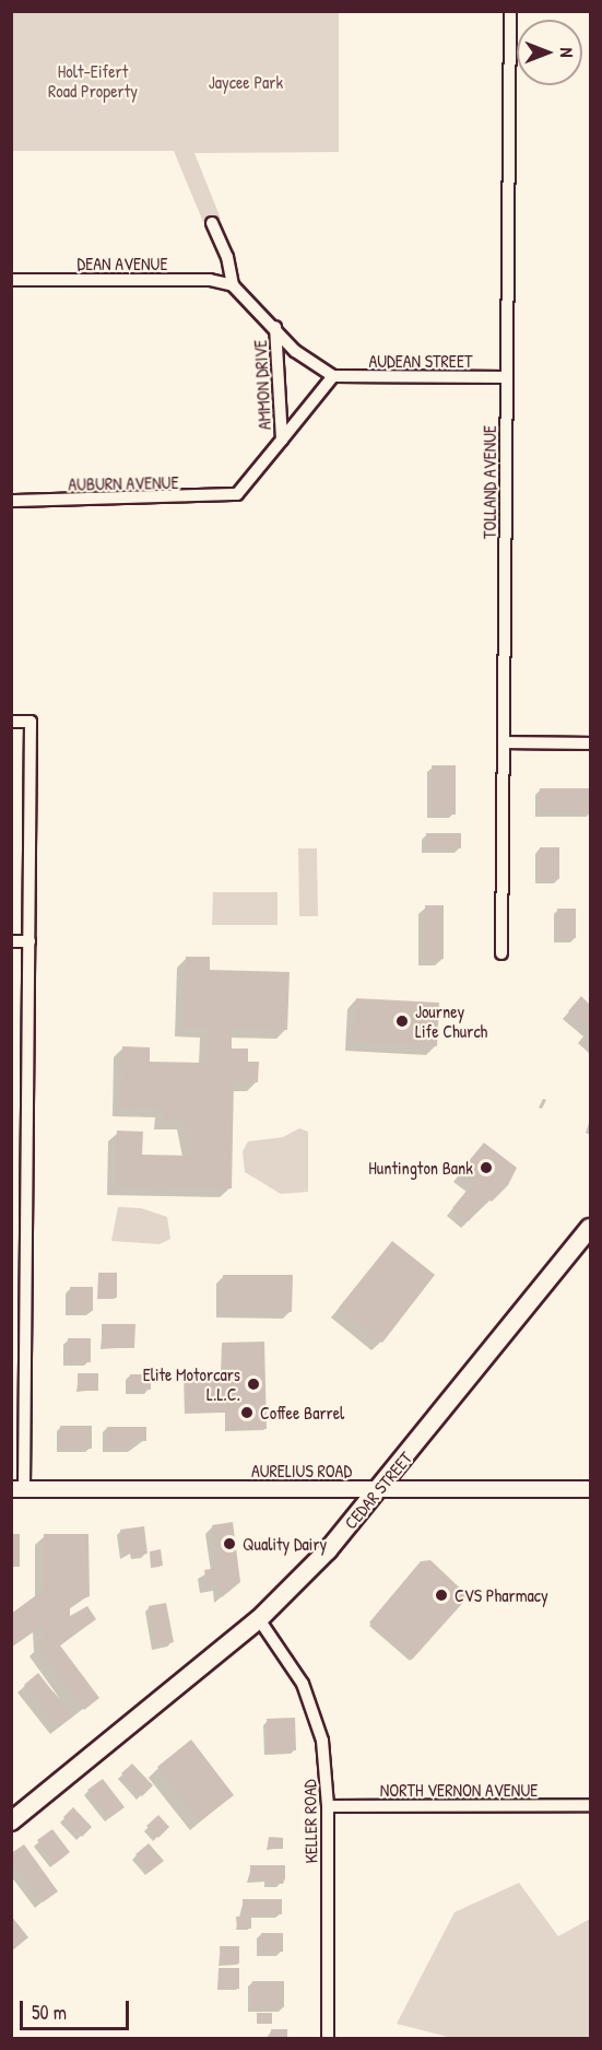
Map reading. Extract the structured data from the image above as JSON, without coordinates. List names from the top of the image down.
{
  "streets": {
    "main road": ["CEDAR STREET"],
    "street": [
      "DEAN AVENUE",
      "AUDEAN STREET",
      "AMMON DRIVE",
      "TOLLAND AVENUE",
      "AUBURN AVENUE",
      "AURELIUS ROAD",
      "NORTH VERNON AVENUE",
      "KELLER ROAD"
    ]
  },
  "crossings": [
    ["DEAN AVENUE", "AMMON DRIVE"],
    ["AUDEAN STREET", "AMMON DRIVE"],
    ["AUDEAN STREET", "TOLLAND AVENUE"],
    ["AMMON DRIVE", "AUBURN AVENUE"],
    ["AURELIUS ROAD", "CEDAR STREET"],
    ["CEDAR STREET", "KELLER ROAD"],
    ["NORTH VERNON AVENUE", "KELLER ROAD"]
  ],
  "parks": ["Holt-Eifert Road Property", "Jaycee Park"],
  "places": [
    "Journey Life Church",
    "Huntington Bank",
    "Elite Motorcars L.L.C.",
    "Coffee Barrel",
    "Quality Dairy",
    "CVS Pharmacy"
  ],
  "scale_bar": "50 m",
  "north": "right"
}
